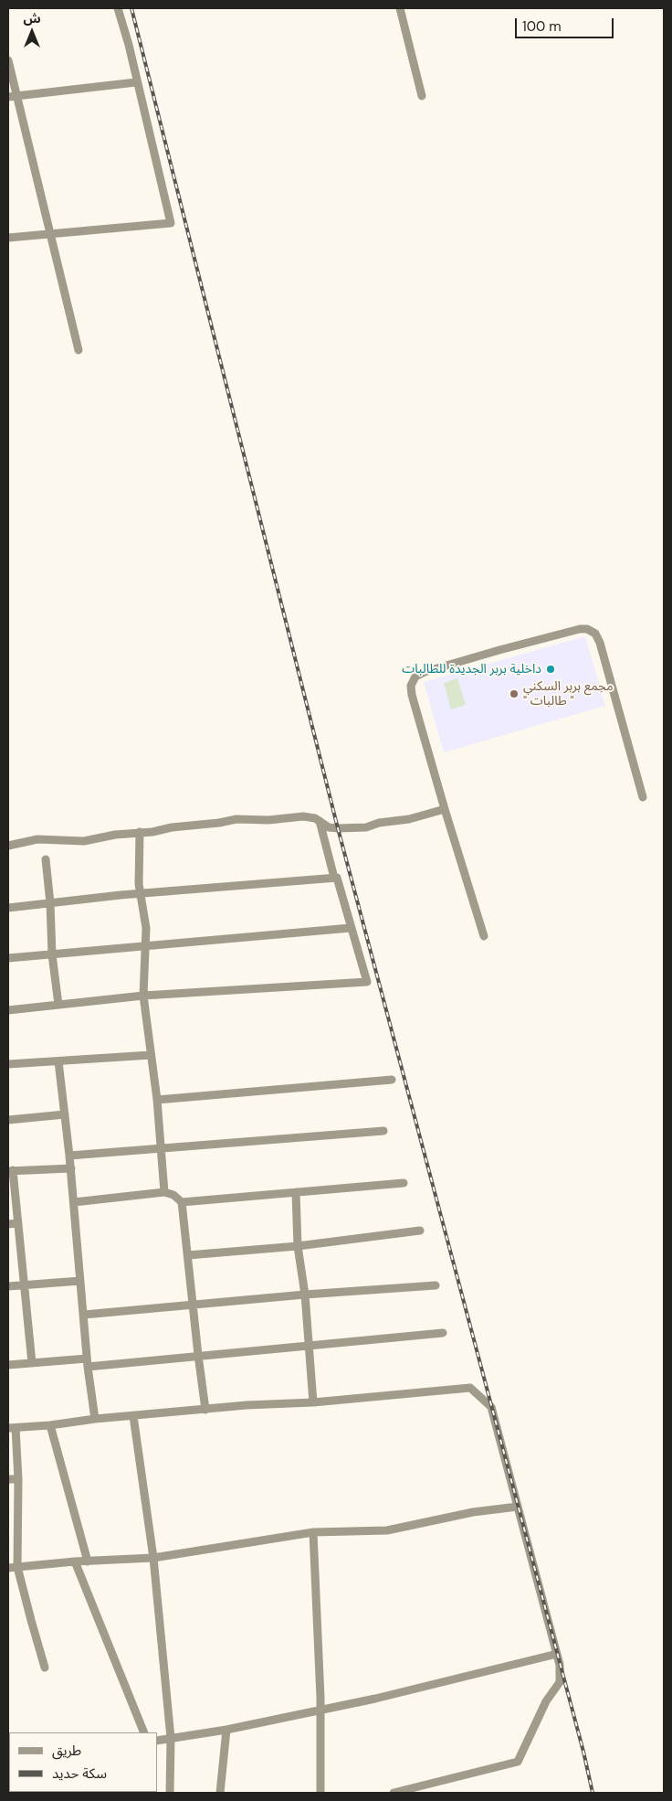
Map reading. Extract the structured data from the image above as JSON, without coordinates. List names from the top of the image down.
{
  "places": ["داخلية بربر الجديدة للطالبات", "مجمع بربر السكني \" طالبات \""],
  "legend": ["طريق", "سكة حديد"],
  "scale_bar": "100 m",
  "north": "top"
}
